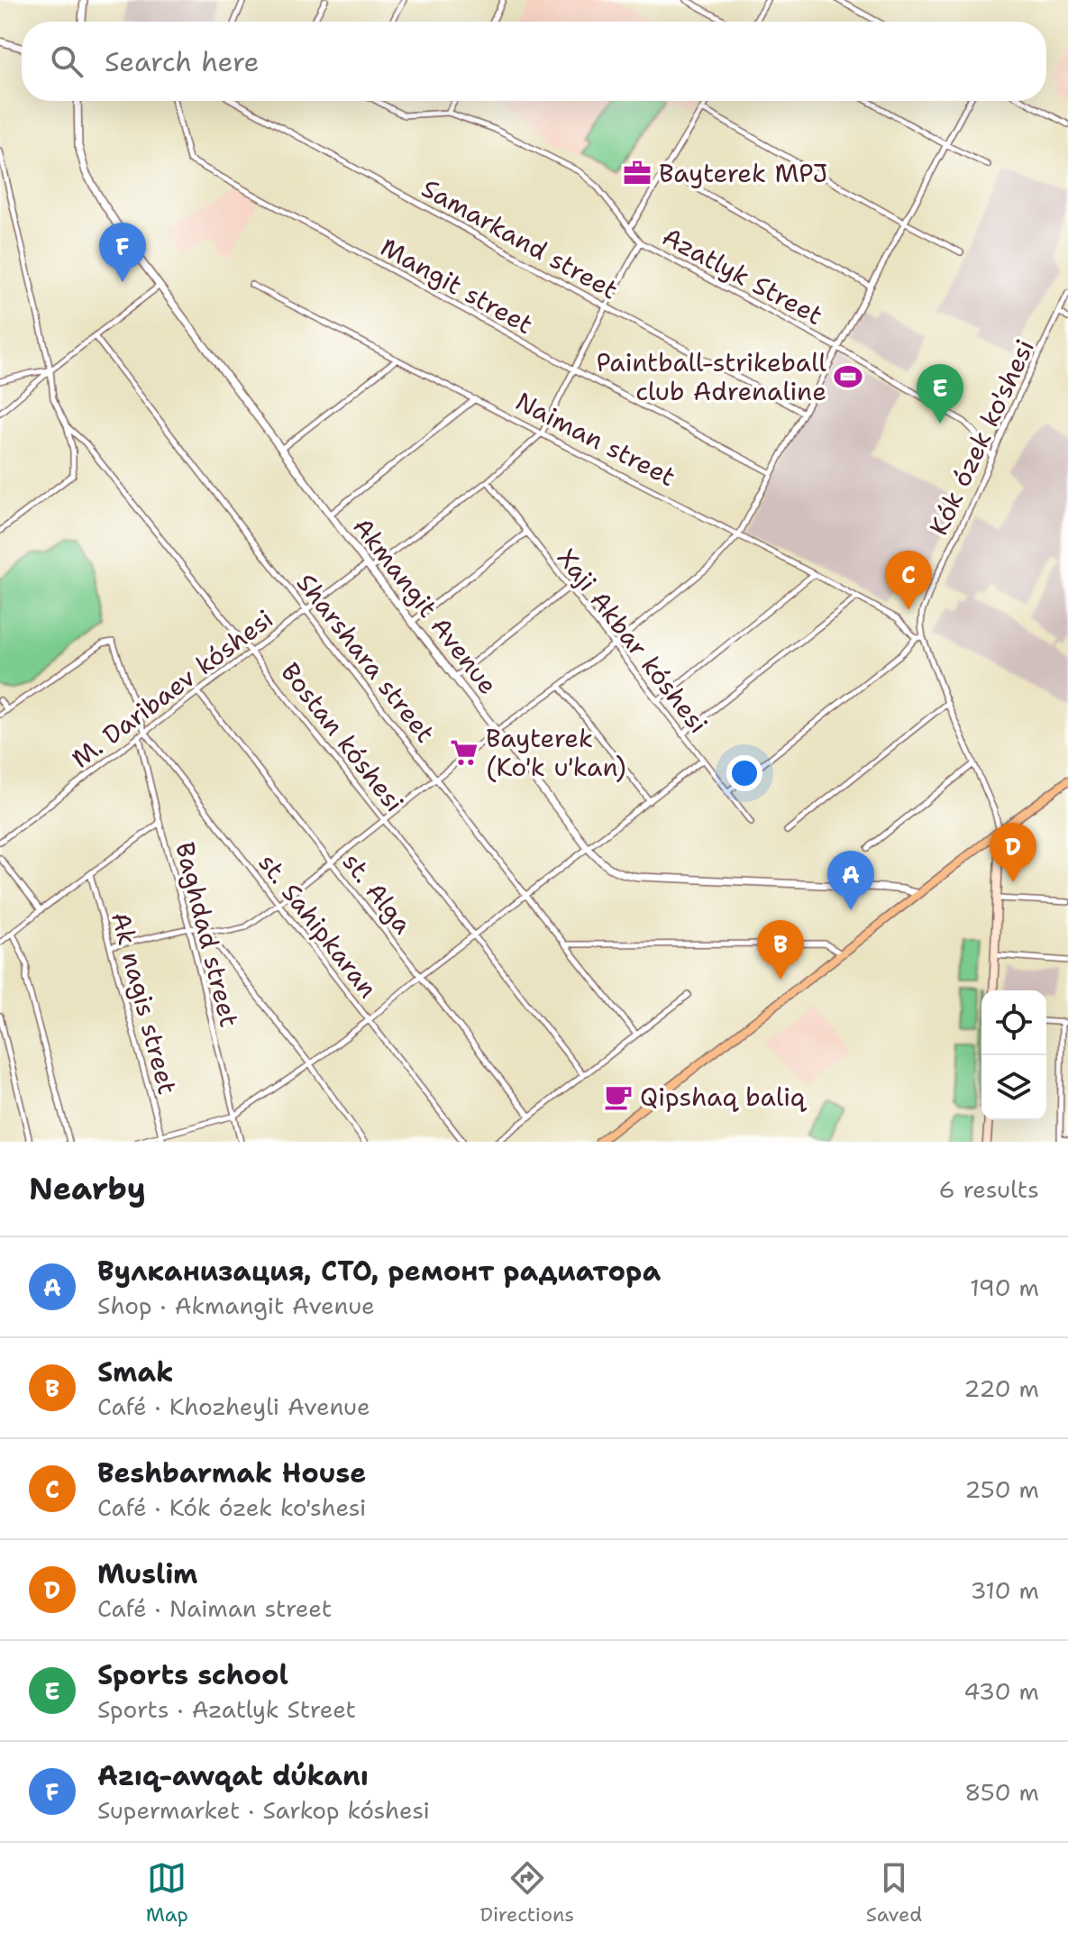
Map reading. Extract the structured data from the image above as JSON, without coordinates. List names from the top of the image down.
{
  "streets": {
    "street": [
      "Samarkand street",
      "Azatlyk Street",
      "Mangit street",
      "Kók ózek ko'shesi",
      "Naiman street",
      "Akmangit Avenue",
      "Xaji Akbar kóshesi",
      "Sharshara street",
      "M. Daribaev kóshesi",
      "Bostan kóshesi",
      "st. Alga",
      "st. Sahipkaran",
      "Baghdad street",
      "Ak nagis street"
    ]
  },
  "crossings": [
    ["Samarkand street", "M. Daribaev kóshesi"],
    ["Azatlyk Street", "Kók ózek ko'shesi"],
    ["Azatlyk Street", "M. Daribaev kóshesi"],
    ["Mangit street", "M. Daribaev kóshesi"],
    ["Naiman street", "M. Daribaev kóshesi"],
    ["Akmangit Avenue", "M. Daribaev kóshesi"],
    ["Xaji Akbar kóshesi", "M. Daribaev kóshesi"],
    ["Sharshara street", "M. Daribaev kóshesi"],
    ["M. Daribaev kóshesi", "Bostan kóshesi"],
    ["M. Daribaev kóshesi", "st. Alga"],
    ["M. Daribaev kóshesi", "st. Sahipkaran"],
    ["M. Daribaev kóshesi", "Baghdad street"]
  ],
  "places": {
    "office": ["Bayterek MPJ"],
    "sports": ["Paintball-strikeball club Adrenaline"],
    "supermarket": ["Bayterek (Ko'k u'kan)"],
    "cafe": ["Qipshaq baliq"]
  },
  "page": {
    "search": "Search here",
    "pins": [
      "F",
      "E",
      "C",
      "D",
      "A",
      "B"
    ],
    "heading": ["Nearby", "6 results"],
    "list": [
      {
        "mark": "A",
        "name": "Вулканизация, СТО, ремонт радиатора",
        "note": "Shop · Akmangit Avenue",
        "value": "190 m"
      },
      {
        "mark": "B",
        "name": "Smak",
        "note": "Café · Khozheyli Avenue",
        "value": "220 m"
      },
      {
        "mark": "C",
        "name": "Beshbarmak House",
        "note": "Café · Kók ózek ko'shesi",
        "value": "250 m"
      },
      {
        "mark": "D",
        "name": "Muslim",
        "note": "Café · Naiman street",
        "value": "310 m"
      },
      {
        "mark": "E",
        "name": "Sports school",
        "note": "Sports · Azatlyk Street",
        "value": "430 m"
      },
      {
        "mark": "F",
        "name": "Azıq-awqat dúkanı",
        "note": "Supermarket · Sarkop kóshesi",
        "value": "850 m"
      }
    ],
    "nav": ["Map", "Directions", "Saved"]
  }
}
